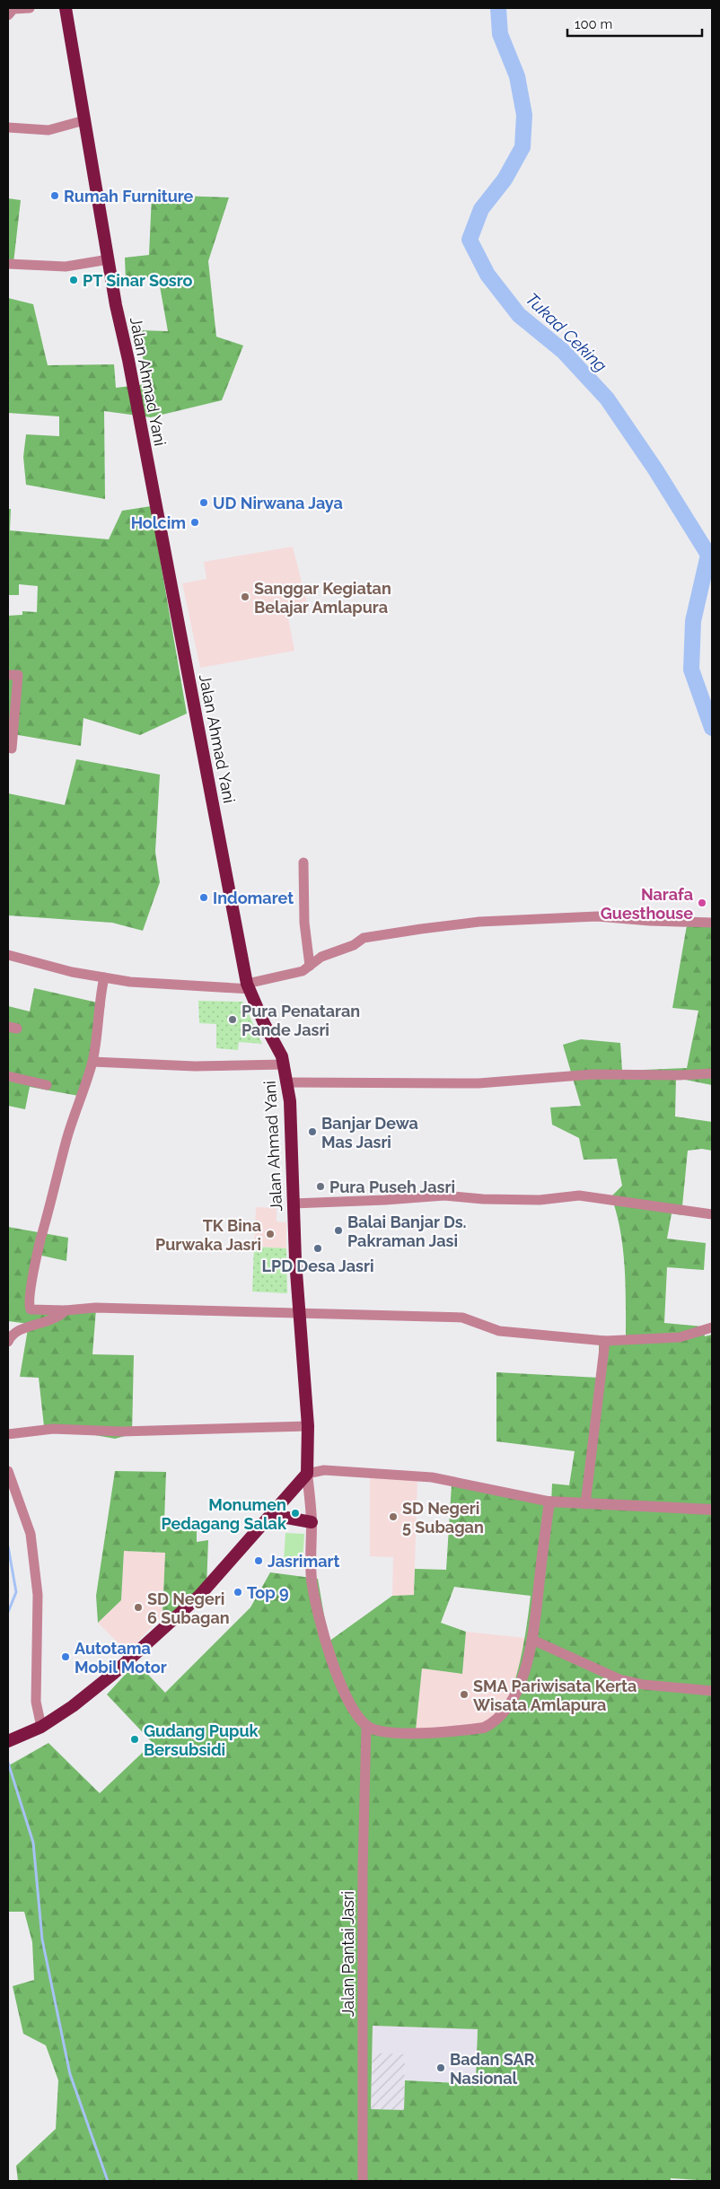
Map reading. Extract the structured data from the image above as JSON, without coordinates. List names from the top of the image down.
{
  "streets": {
    "highway": ["Jalan Ahmad Yani"],
    "street": ["Jalan Pantai Jasri"]
  },
  "water": ["Tukad Ceking"],
  "places": [
    "Rumah Furniture",
    "PT Sinar Sosro",
    "UD Nirwana Jaya",
    "Holcim",
    "Sanggar Kegiatan Belajar Amlapura",
    "Indomaret",
    "Narafa Guesthouse",
    "Pura Penataran Pande Jasri",
    "Banjar Dewa Mas Jasri",
    "Pura Puseh Jasri",
    "Balai Banjar Ds. Pakraman Jasi",
    "TK Bina Purwaka Jasri",
    "LPD Desa Jasri",
    "Monumen Pedagang Salak",
    "SD Negeri 5 Subagan",
    "Jasrimart",
    "Top 9",
    "SD Negeri 6 Subagan",
    "Autotama Mobil Motor",
    "SMA Pariwisata Kerta Wisata Amlapura",
    "Gudang Pupuk Bersubsidi",
    "Badan SAR Nasional"
  ],
  "scale_bar": "100 m"
}
